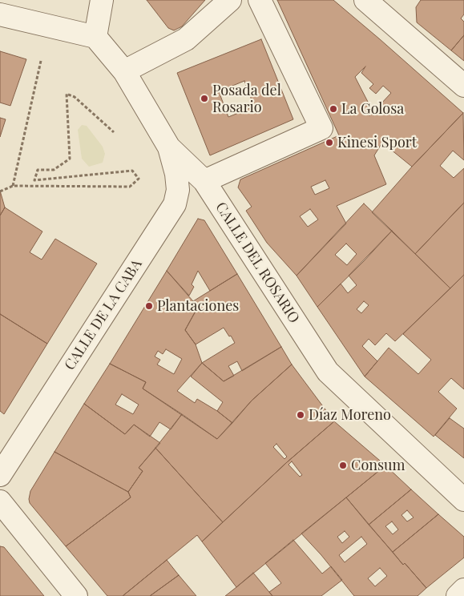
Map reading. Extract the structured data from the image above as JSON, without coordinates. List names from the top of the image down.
{
  "streets": {
    "street": ["CALLE DEL ROSARIO", "CALLE DE LA CABA"]
  },
  "crossings": [
    ["CALLE DEL ROSARIO", "CALLE DE LA CABA"]
  ],
  "places": [
    "Posada del Rosario",
    "La Golosa",
    "Kinesi Sport",
    "Plantaciones",
    "Díaz Moreno",
    "Consum"
  ]
}
